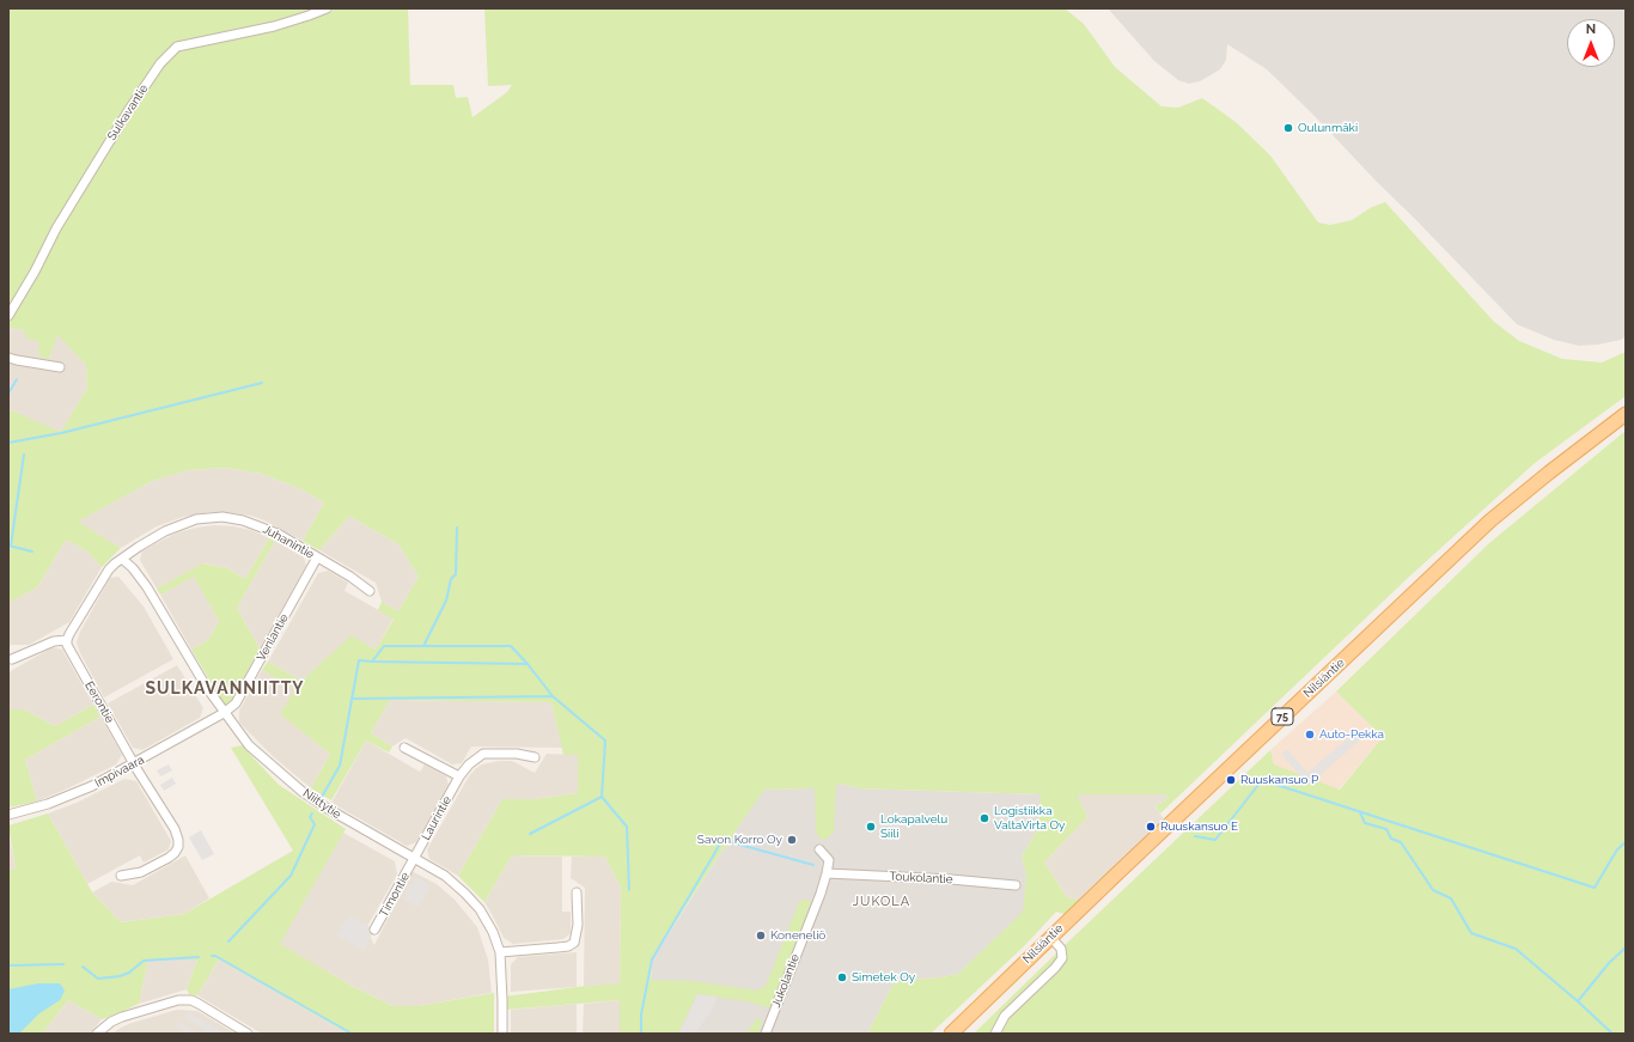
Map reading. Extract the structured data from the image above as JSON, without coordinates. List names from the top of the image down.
{
  "streets": {
    "main road": ["Nilsiäntie", "75"],
    "street": [
      "Sulkavantie",
      "Juhanintie",
      "Venlantie",
      "Eerontie",
      "Impivaara",
      "Niittytie",
      "Laurintie",
      "Toukolantie",
      "Timontie",
      "Jukolantie"
    ]
  },
  "crossings": [
    ["Juhanintie", "Venlantie"],
    ["Juhanintie", "Niittytie"],
    ["Venlantie", "Impivaara"],
    ["Venlantie", "Niittytie"],
    ["Eerontie", "Impivaara"],
    ["Impivaara", "Niittytie"],
    ["Niittytie", "Laurintie"],
    ["Niittytie", "Timontie"],
    ["Laurintie", "Timontie"],
    ["Toukolantie", "Jukolantie"]
  ],
  "districts": ["SULKAVANNIITTY", "JUKOLA"],
  "places": [
    "Oulunmäki",
    "Auto-Pekka",
    "Ruuskansuo P",
    "Logistiikka ValtaVirta Oy",
    "Lokapalvelu Siili",
    "Ruuskansuo E",
    "Savon Korro Oy",
    "Koneneliö",
    "Simetek Oy"
  ],
  "north": "top"
}
